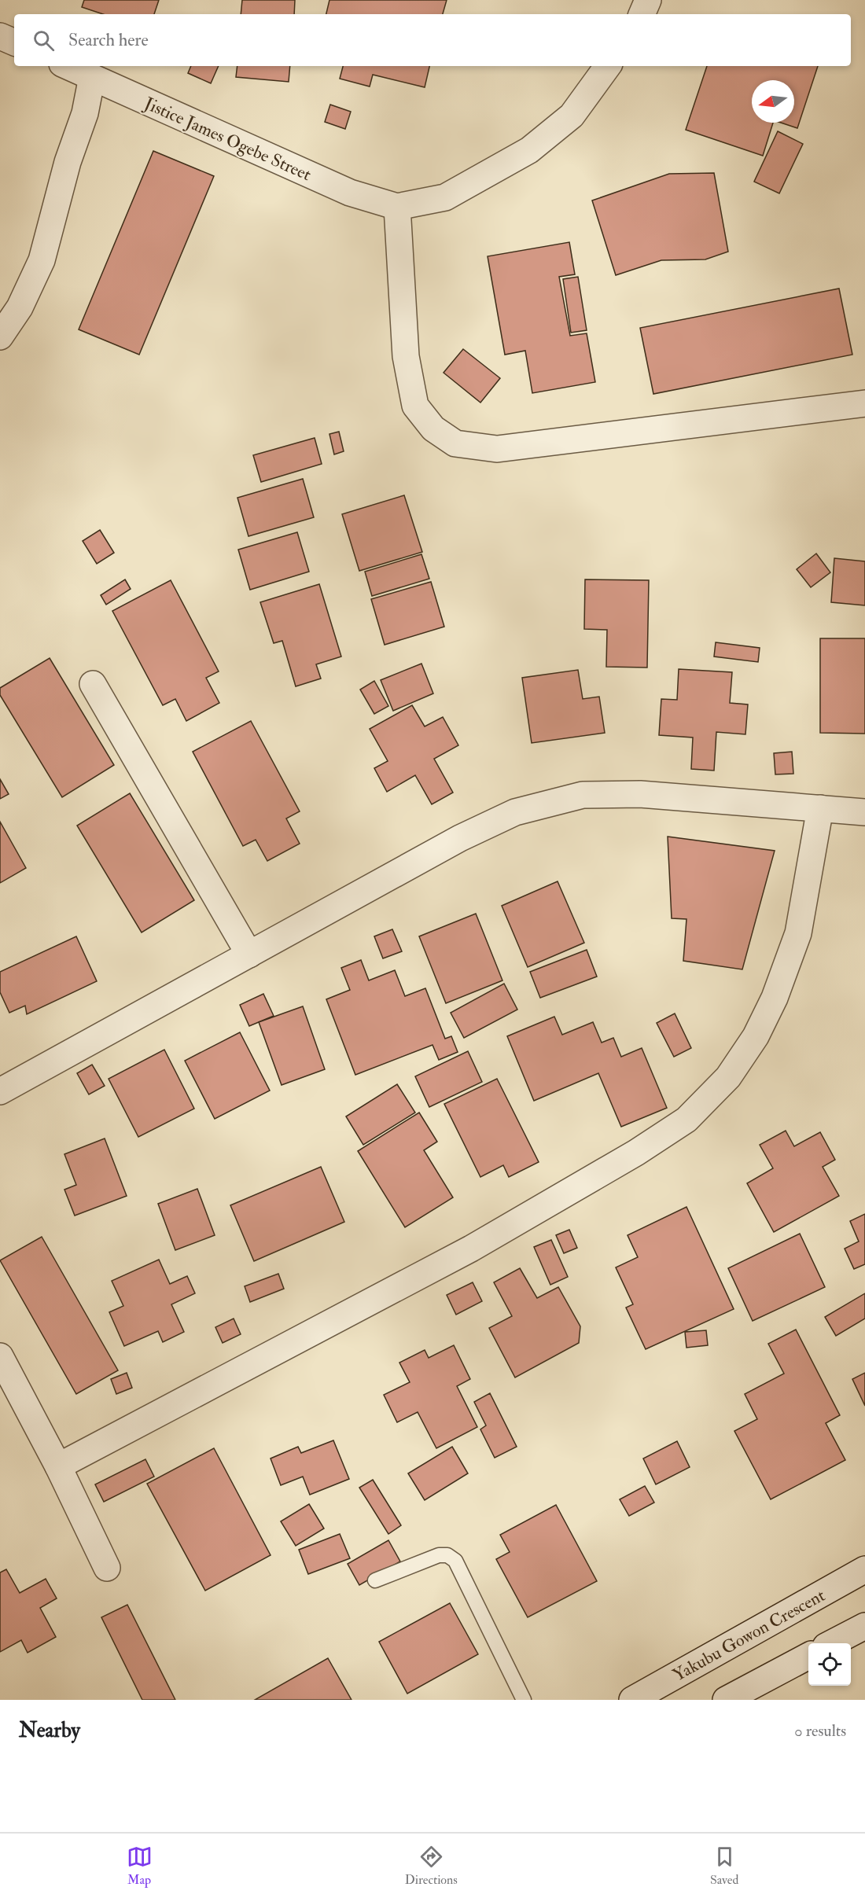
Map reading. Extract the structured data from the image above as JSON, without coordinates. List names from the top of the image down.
{
  "streets": {
    "street": ["Jistice James Ogebe Street", "Yakubu Gowon Crescent"]
  },
  "north": "left",
  "page": {
    "search": "Search here",
    "heading": ["Nearby", "0 results"],
    "nav": ["Map", "Directions", "Saved"]
  }
}
